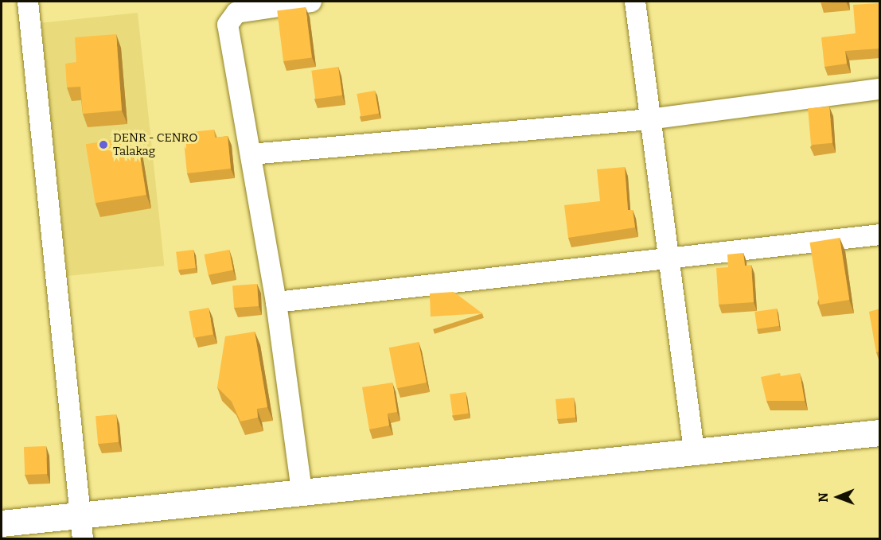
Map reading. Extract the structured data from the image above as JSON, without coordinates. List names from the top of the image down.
{
  "places": ["DENR - CENRO Talakag"],
  "north": "left"
}
